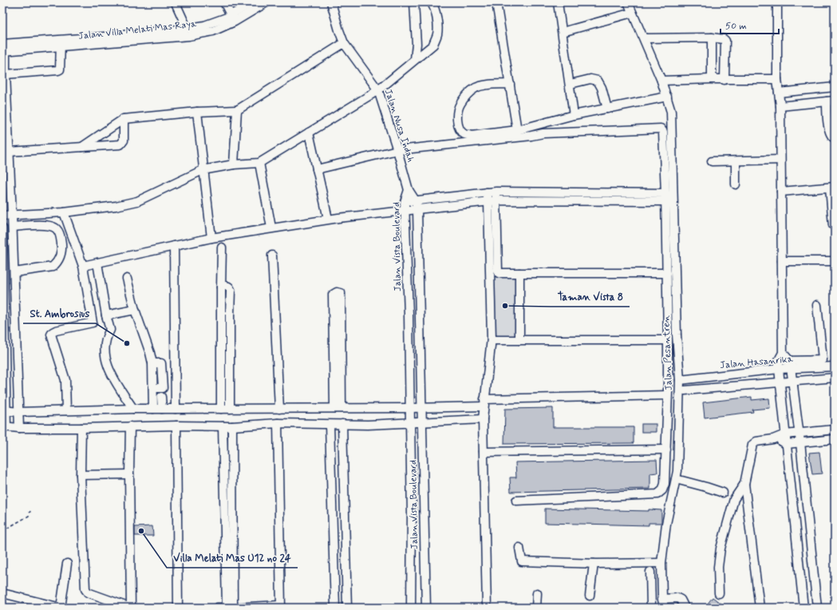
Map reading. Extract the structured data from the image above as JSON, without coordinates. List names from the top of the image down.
{
  "streets": {
    "street": [
      "Jalan Villa Melati Mas Raya",
      "Jalan Nusa Indah",
      "Jalan Vista Boulevard",
      "Jalan Pesantren",
      "Jalan Hasanrika"
    ]
  },
  "crossings": [
    ["Jalan Nusa Indah", "Jalan Vista Boulevard"],
    ["Jalan Pesantren", "Jalan Hasanrika"]
  ],
  "places": ["Taman Vista 8", "St. Ambrosius", "Villa Melati Mas U12 no 24"],
  "scale_bar": "50 m"
}
